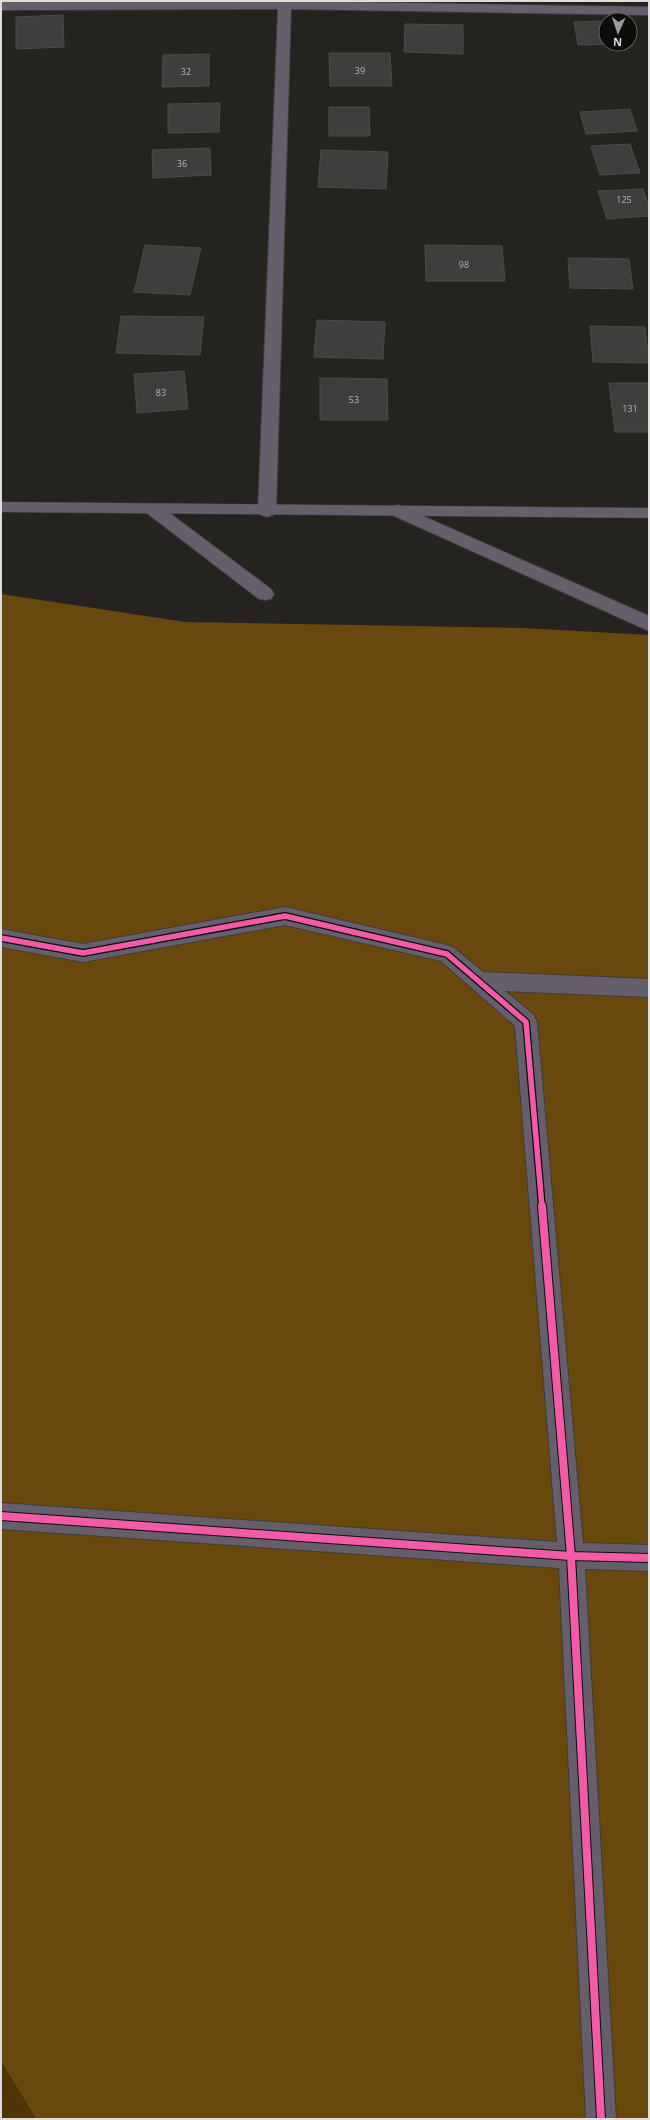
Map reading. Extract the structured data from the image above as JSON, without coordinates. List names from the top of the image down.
{
  "house_numbers": [
    "39",
    "32",
    "36",
    "125",
    "98",
    "83",
    "53",
    "131"
  ],
  "north": "bottom"
}
